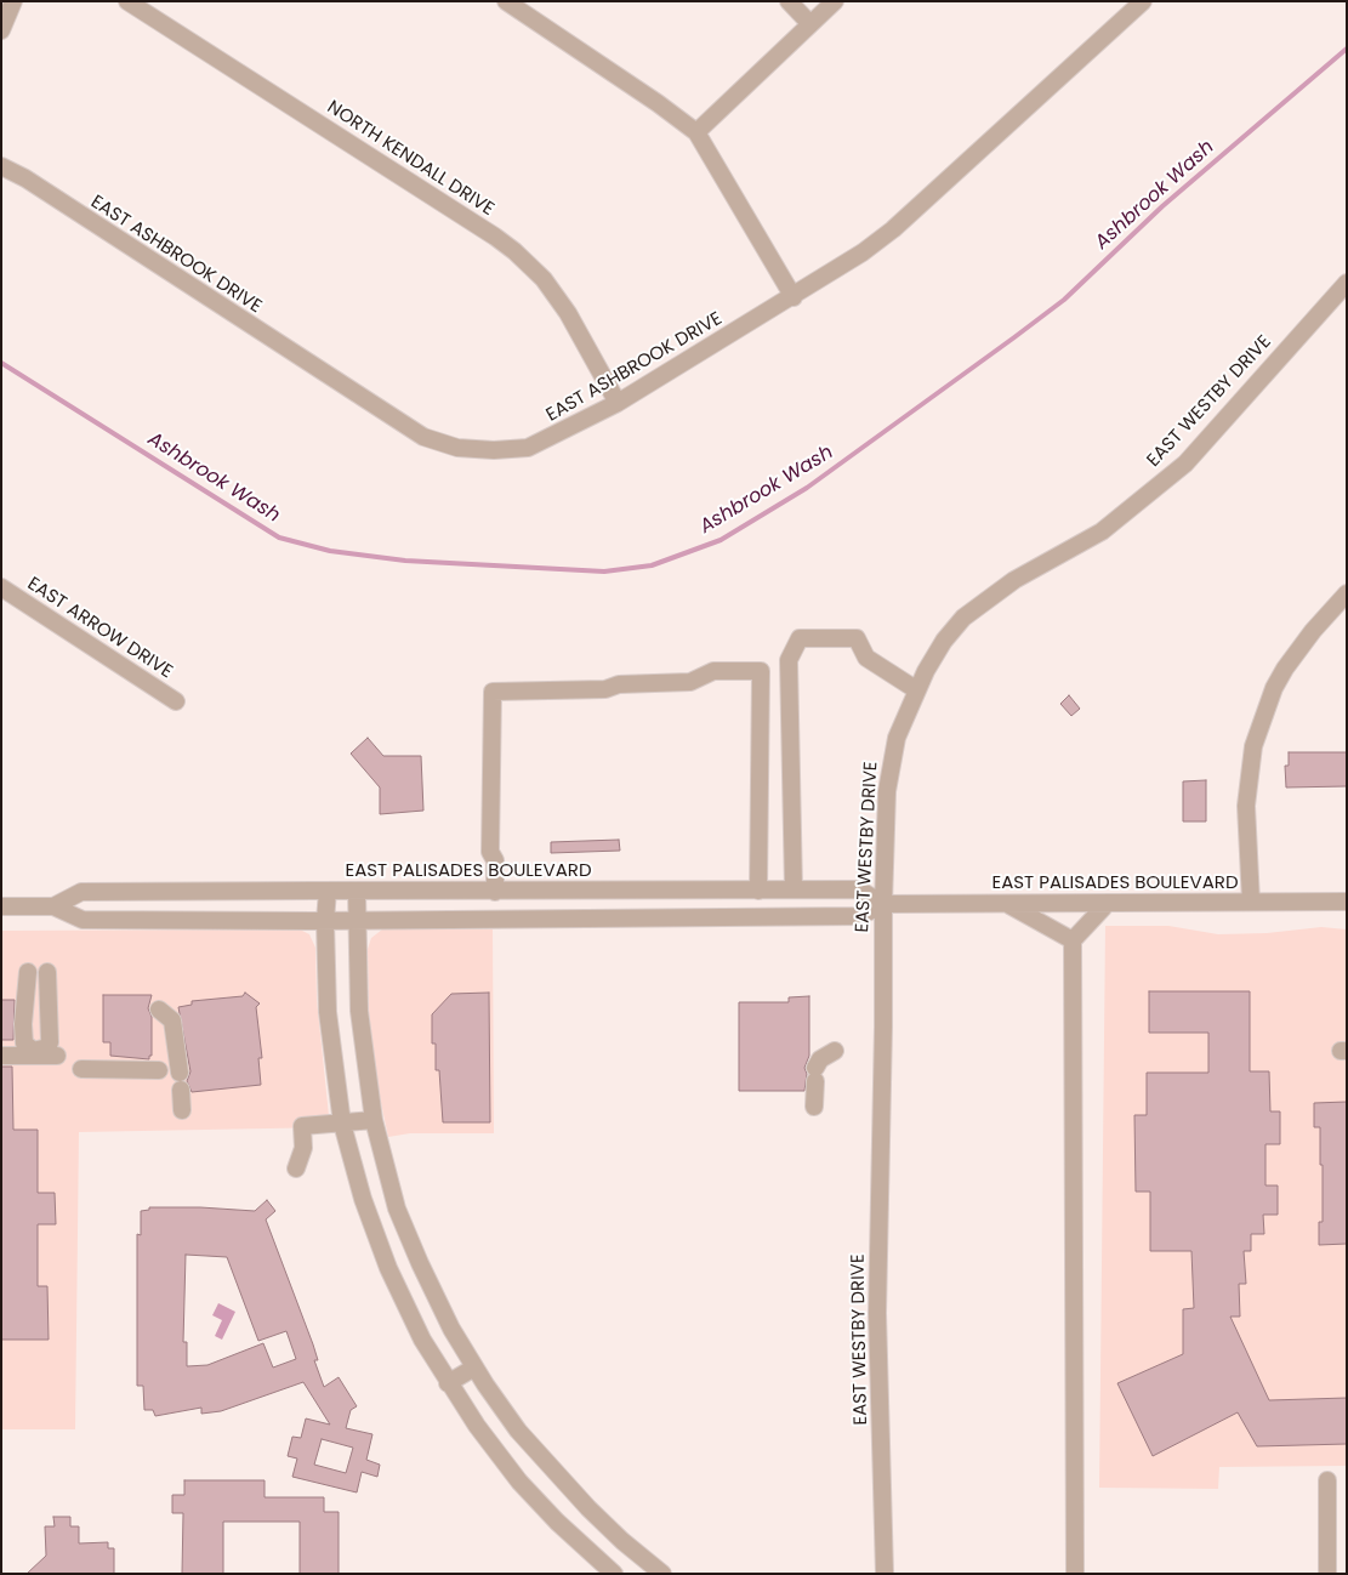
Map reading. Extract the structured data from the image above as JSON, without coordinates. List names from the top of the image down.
{
  "streets": {
    "street": [
      "NORTH KENDALL DRIVE",
      "EAST ASHBROOK DRIVE",
      "EAST WESTBY DRIVE",
      "EAST ARROW DRIVE",
      "EAST PALISADES BOULEVARD"
    ]
  },
  "crossings": [
    ["NORTH KENDALL DRIVE", "EAST ASHBROOK DRIVE"],
    ["EAST WESTBY DRIVE", "EAST PALISADES BOULEVARD"]
  ],
  "water": ["Ashbrook Wash"]
}
